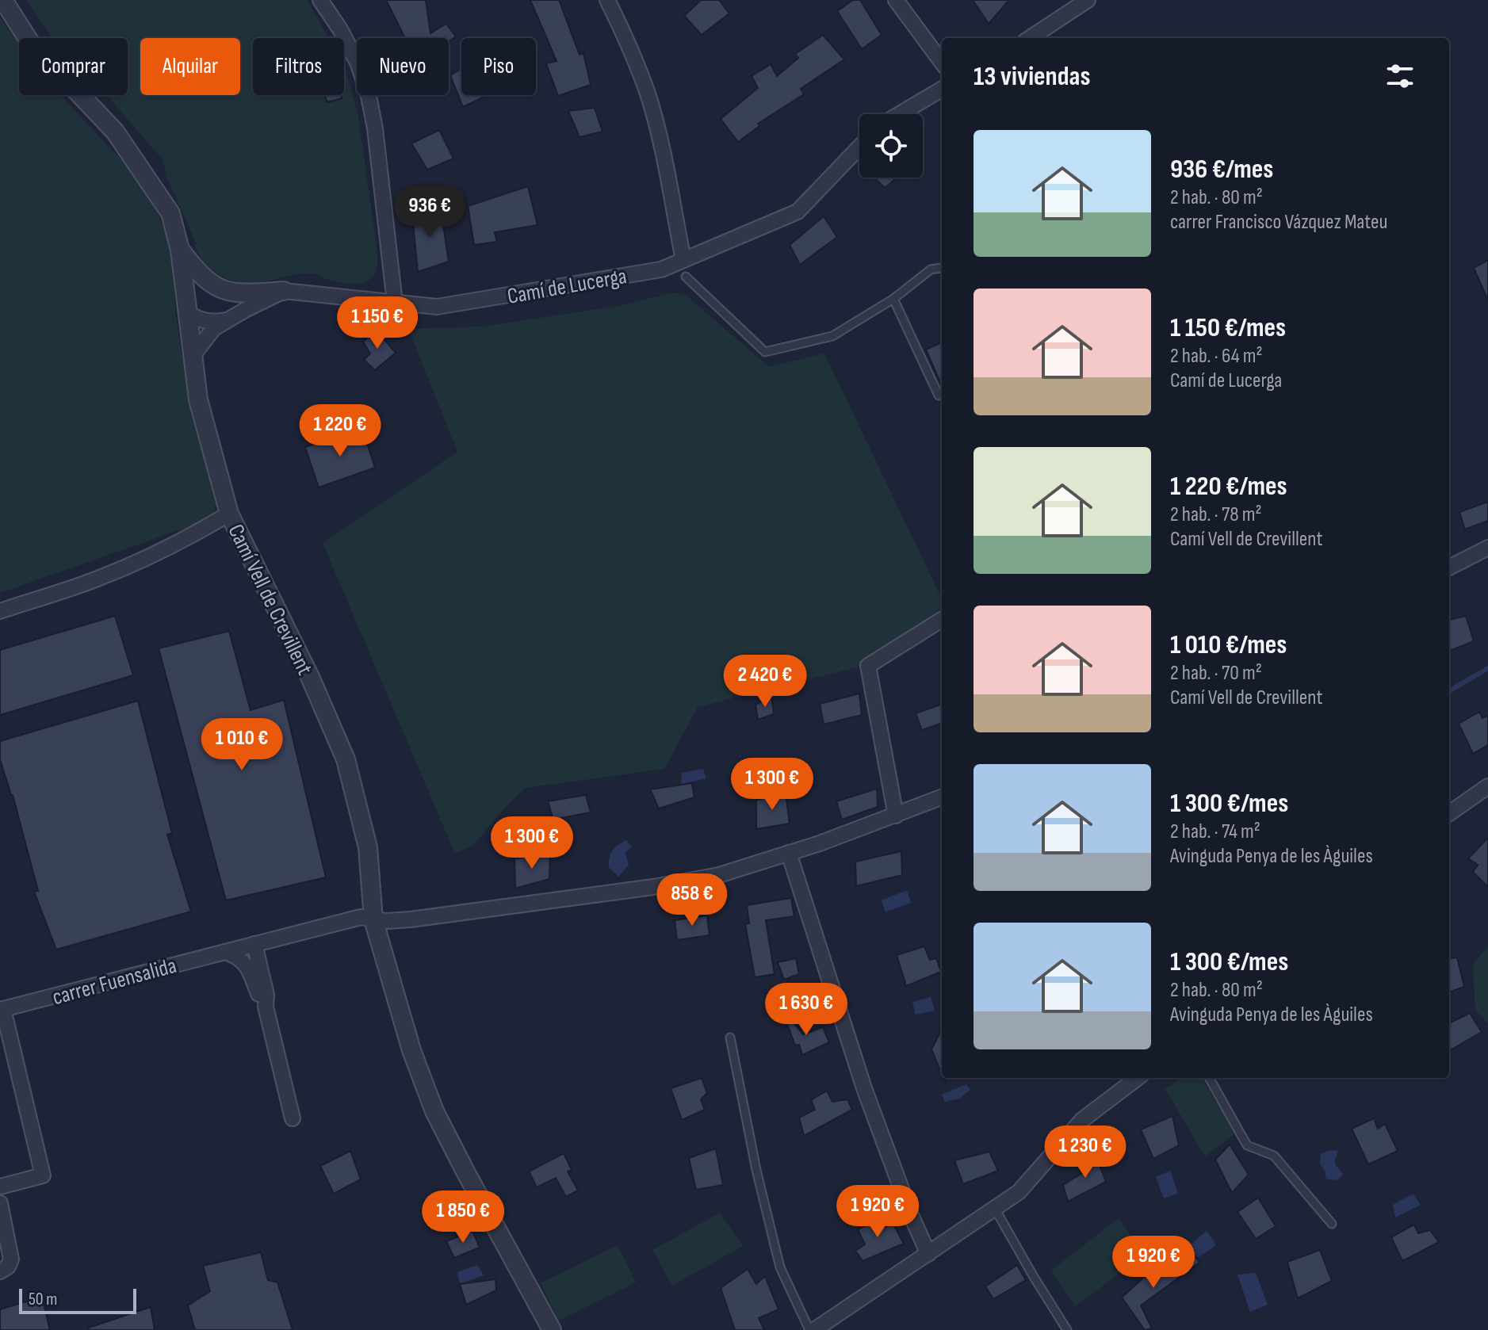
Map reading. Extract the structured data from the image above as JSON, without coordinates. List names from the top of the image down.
{
  "streets": {
    "street": ["Camí de Lucerga", "Camí Vell de Crevillent", "carrer Fuensalida"]
  },
  "crossings": [
    ["Camí Vell de Crevillent", "carrer Fuensalida"]
  ],
  "scale_bar": "50 m",
  "page": {
    "chip": [
      "Comprar",
      "Alquilar",
      "Filtros",
      "Nuevo",
      "Piso"
    ],
    "heading": "13 viviendas",
    "list": [
      {
        "name": "936 €/mes",
        "note": "2 hab. · 80 m² · carrer Francisco Vázquez Mateu"
      },
      {
        "name": "1 150 €/mes",
        "note": "2 hab. · 64 m² · Camí de Lucerga"
      },
      {
        "name": "1 220 €/mes",
        "note": "2 hab. · 78 m² · Camí Vell de Crevillent"
      },
      {
        "name": "1 010 €/mes",
        "note": "2 hab. · 70 m² · Camí Vell de Crevillent"
      },
      {
        "name": "1 300 €/mes",
        "note": "2 hab. · 74 m² · Avinguda Penya de les Àguiles"
      },
      {
        "name": "1 300 €/mes",
        "note": "2 hab. · 80 m² · Avinguda Penya de les Àguiles"
      }
    ],
    "price": [
      "936 €",
      "1 150 €",
      "1 220 €",
      "2 420 €",
      "1 010 €",
      "1 300 €",
      "1 300 €",
      "858 €",
      "1 630 €",
      "1 230 €",
      "1 920 €",
      "1 850 €",
      "1 920 €"
    ],
    "scale": "50 m"
  }
}
